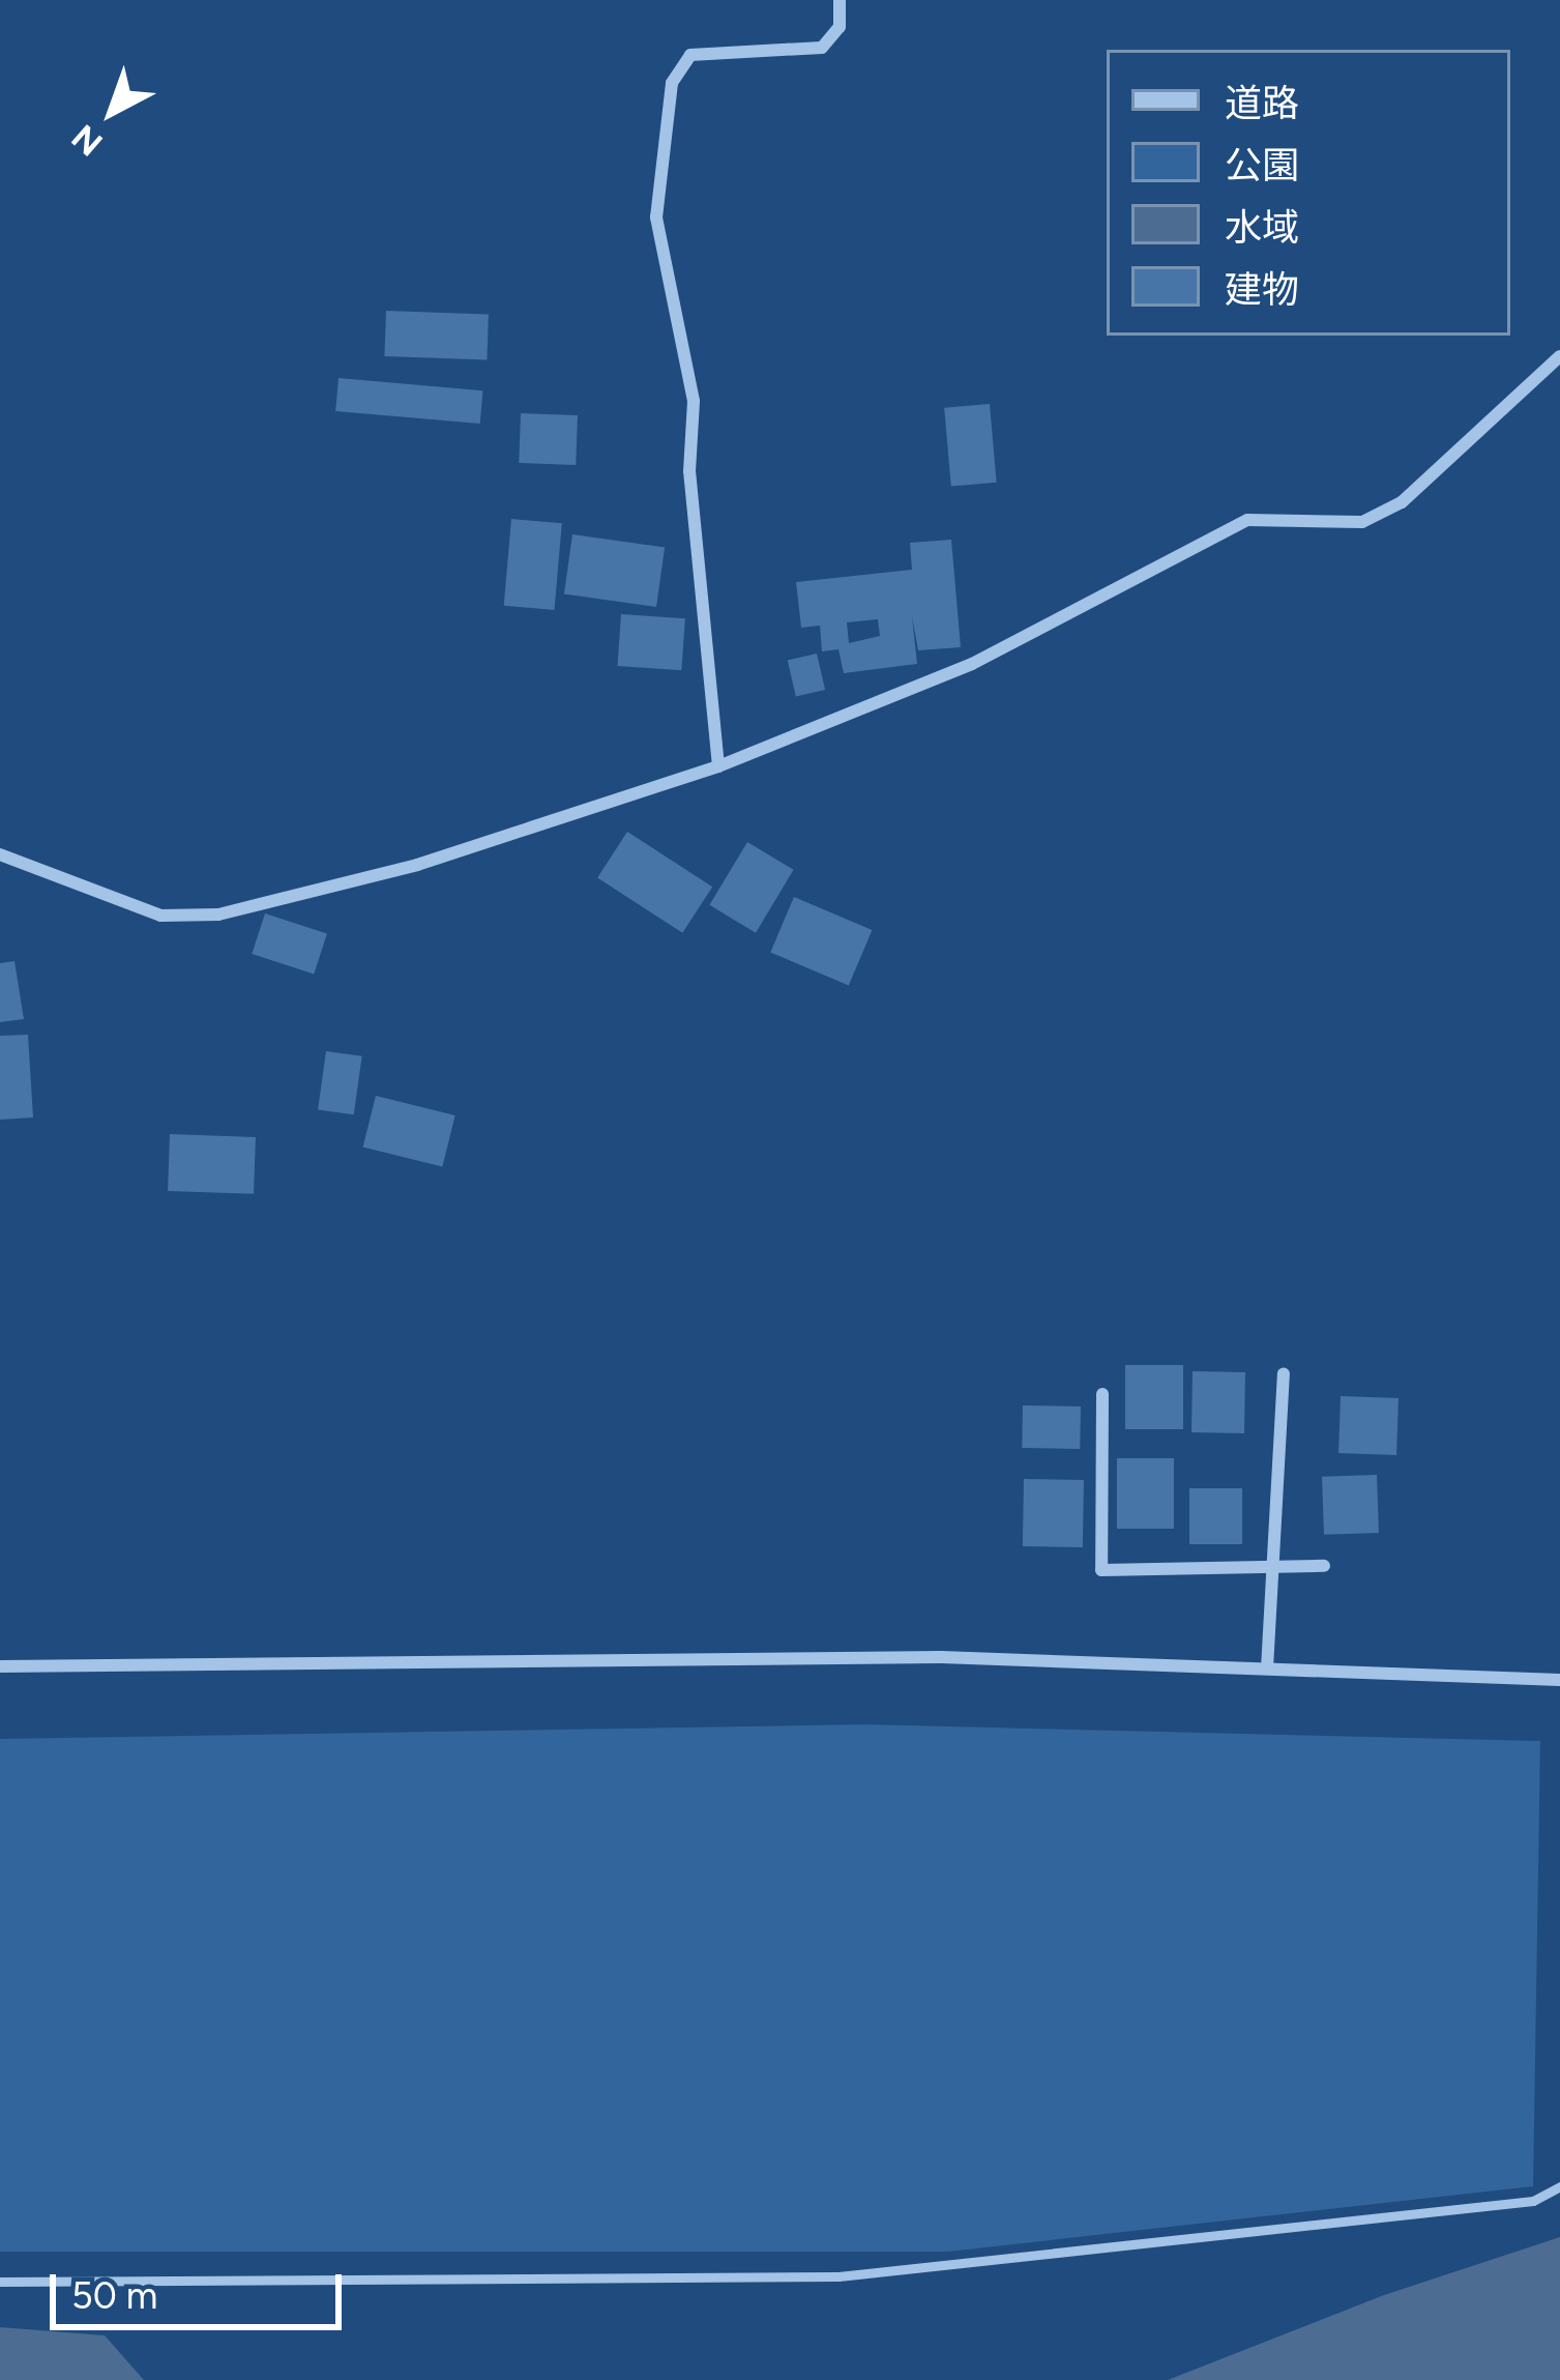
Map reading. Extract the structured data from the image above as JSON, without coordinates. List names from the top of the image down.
{
  "legend": [
    "道路",
    "公園",
    "水域",
    "建物"
  ],
  "scale_bar": "50 m",
  "north": "bottom left"
}
